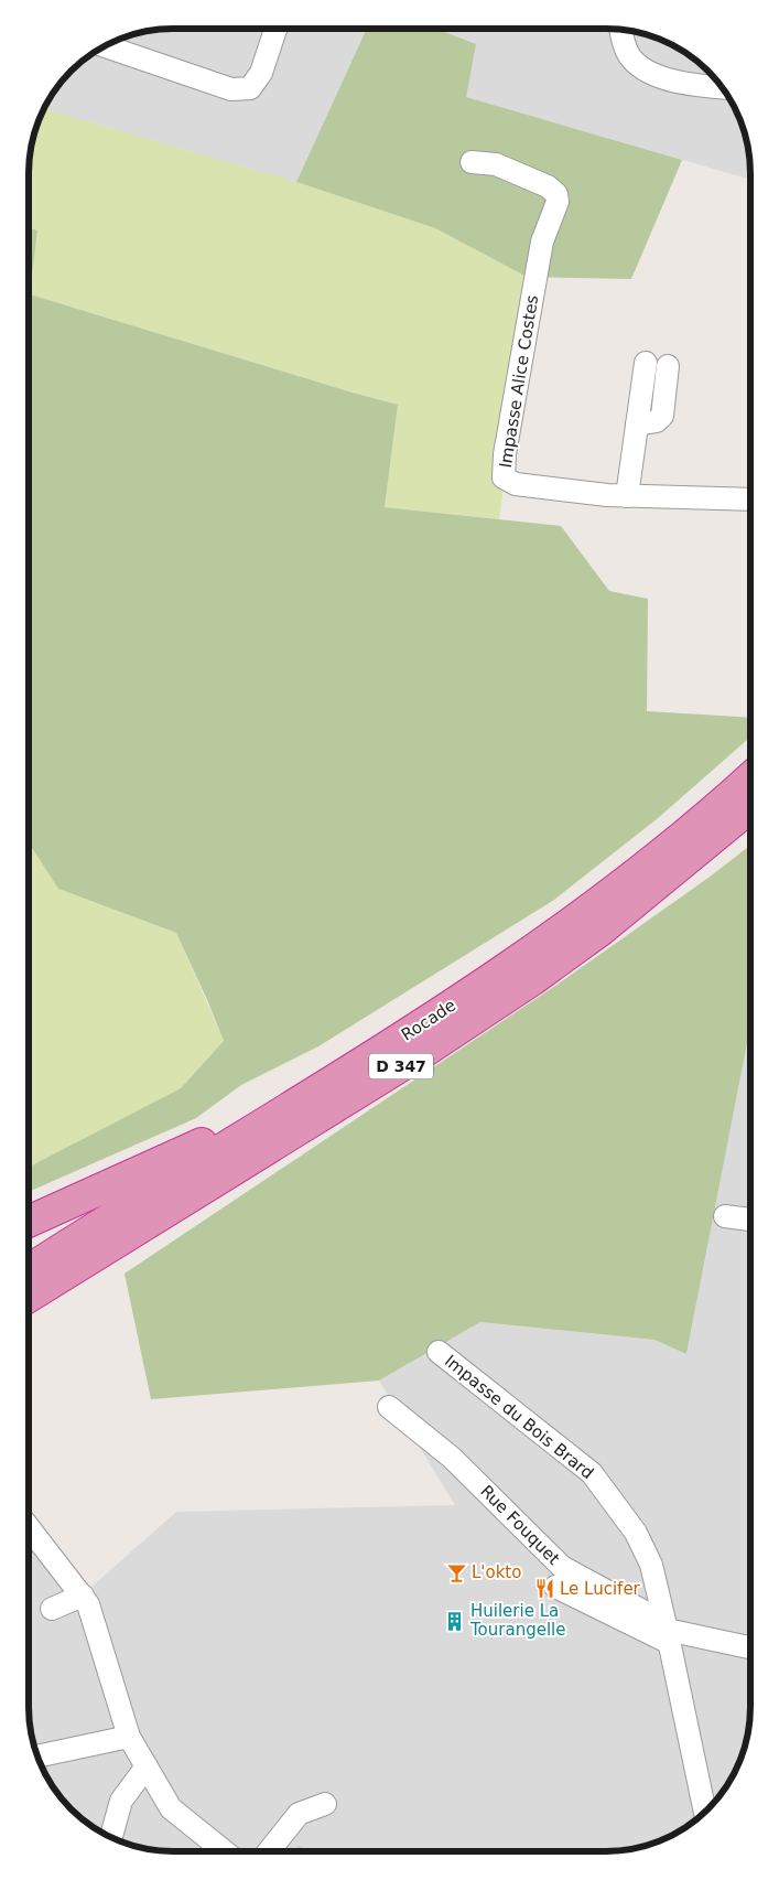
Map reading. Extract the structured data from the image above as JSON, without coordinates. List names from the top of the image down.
{
  "streets": {
    "highway": ["Rocade", "D 347"],
    "street": ["Impasse Alice Costes", "Impasse du Bois Brard", "Rue Fouquet"]
  },
  "crossings": [
    ["Impasse du Bois Brard", "Rue Fouquet"]
  ],
  "places": {
    "bar": ["L'okto"],
    "restaurant": ["Le Lucifer"],
    "building": ["Huilerie La Tourangelle"]
  }
}
